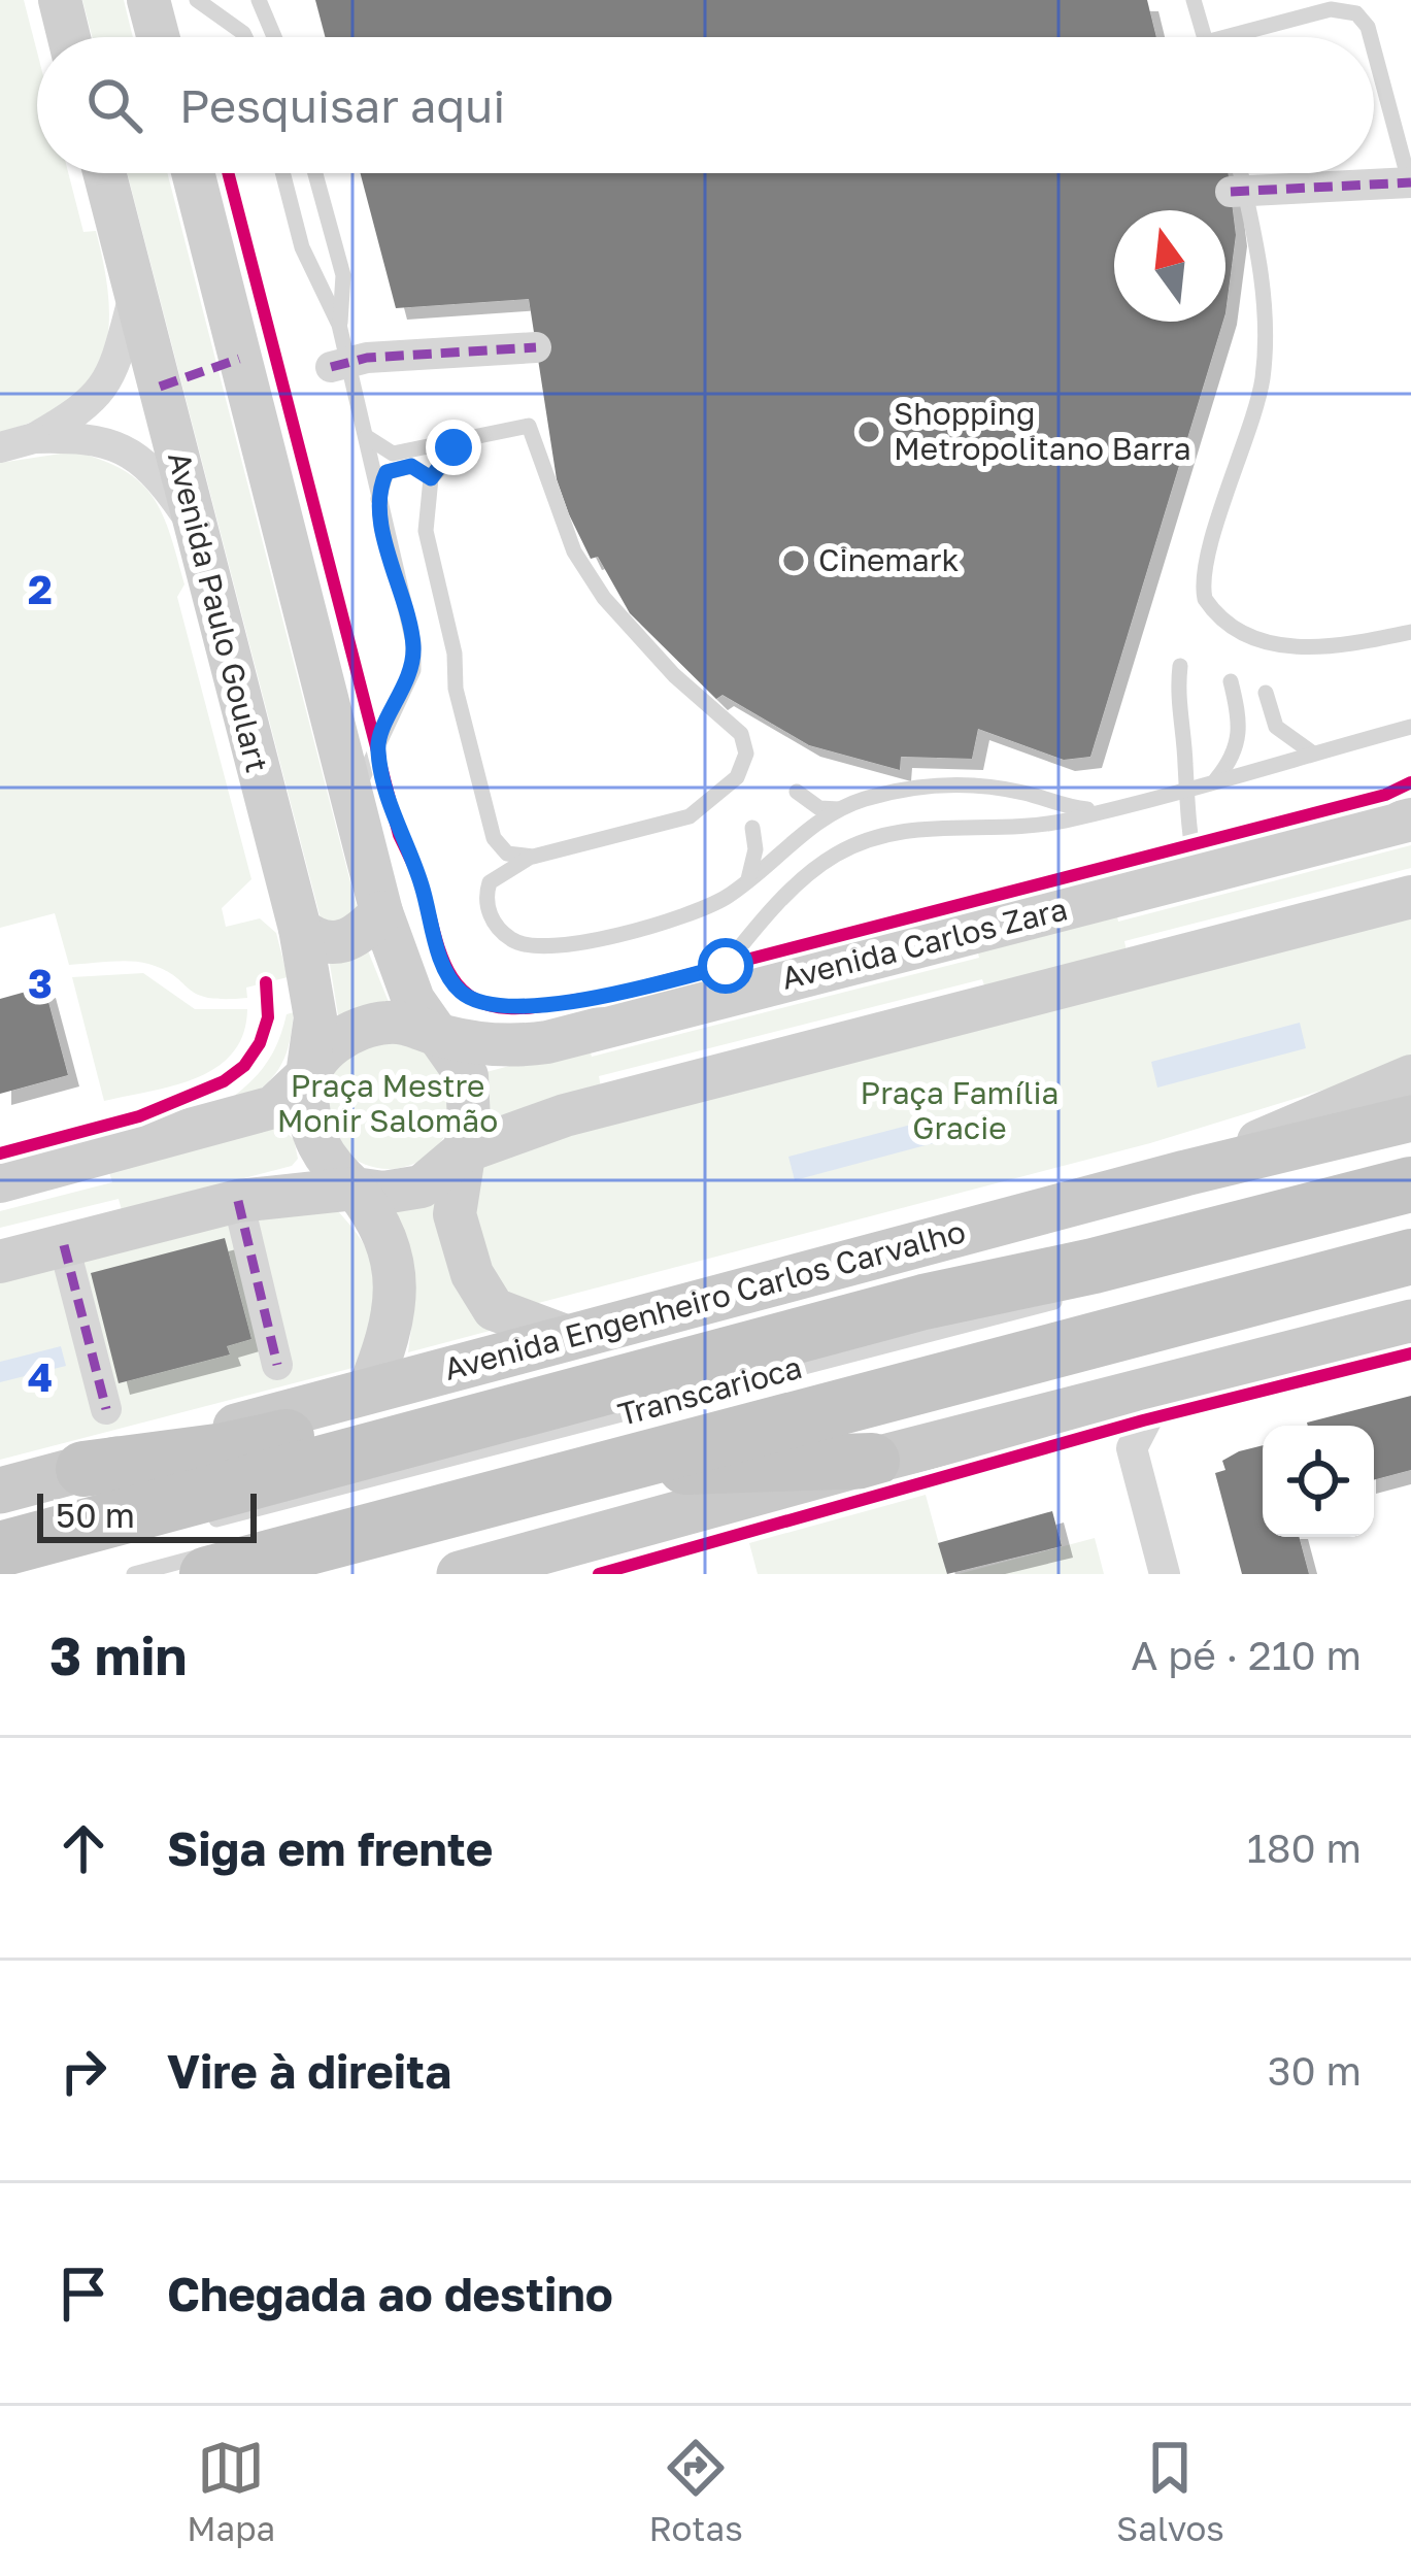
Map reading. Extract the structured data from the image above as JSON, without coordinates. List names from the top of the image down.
{
  "streets": {
    "highway": ["Avenida Engenheiro Carlos Carvalho"],
    "street": ["Avenida Paulo Goulart", "Avenida Carlos Zara"],
    "lane": ["Transcarioca"]
  },
  "crossings": [
    ["Avenida Paulo Goulart", "Avenida Carlos Zara"]
  ],
  "parks": ["Praça Mestre Monir Salomão", "Praça Família Gracie"],
  "places": ["Shopping Metropolitano Barra", "Cinemark"],
  "scale_bar": "50 m",
  "north": "top",
  "page": {
    "search": "Pesquisar aqui",
    "scale": "50 m",
    "heading": ["3 min", "A pé · 210 m"],
    "list": [
      ["Siga em frente", "180 m"],
      ["Vire à direita", "30 m"],
      "Chegada ao destino"
    ],
    "nav": ["Mapa", "Rotas", "Salvos"]
  },
  "grid": {
    "rows": ["2", "3", "4"]
  }
}
